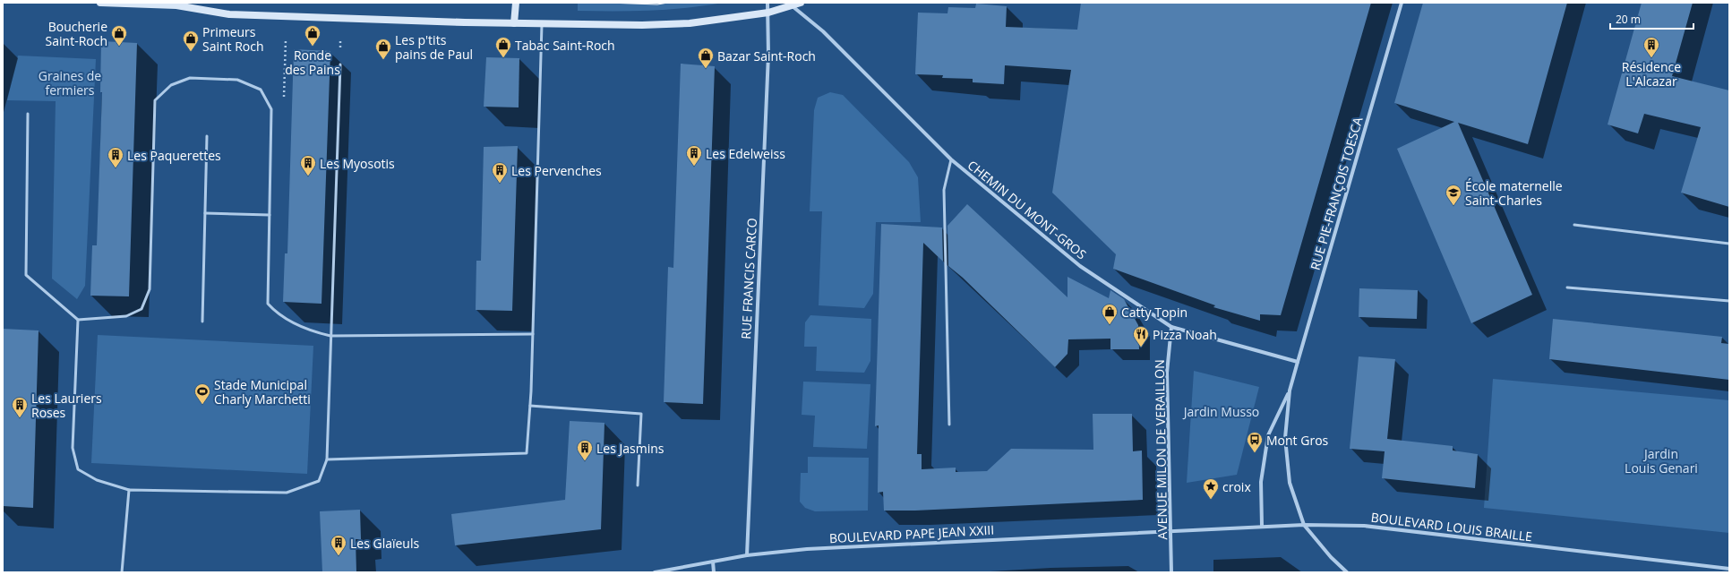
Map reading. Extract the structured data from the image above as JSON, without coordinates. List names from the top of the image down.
{
  "streets": {
    "street": [
      "RUE PIE-FRANÇOIS TOESCA",
      "CHEMIN DU MONT-GROS",
      "RUE FRANCIS CARCO",
      "AVENUE MILON DE VERAILLON",
      "BOULEVARD LOUIS BRAILLE",
      "BOULEVARD PAPE JEAN XXIII"
    ]
  },
  "crossings": [
    ["RUE PIE-FRANÇOIS TOESCA", "CHEMIN DU MONT-GROS"],
    ["CHEMIN DU MONT-GROS", "AVENUE MILON DE VERAILLON"],
    ["RUE FRANCIS CARCO", "BOULEVARD PAPE JEAN XXIII"],
    ["AVENUE MILON DE VERAILLON", "BOULEVARD LOUIS BRAILLE"],
    ["AVENUE MILON DE VERAILLON", "BOULEVARD PAPE JEAN XXIII"],
    ["BOULEVARD LOUIS BRAILLE", "BOULEVARD PAPE JEAN XXIII"]
  ],
  "parks": ["Graines de fermiers", "Jardin Musso", "Jardin Louis Genari"],
  "places": {
    "shop": [
      "Boucherie Saint-Roch",
      "Ronde des Pains",
      "Primeurs Saint Roch",
      "Tabac Saint-Roch",
      "Les p'tits pains de Paul",
      "Bazar Saint-Roch",
      "Catty Topin"
    ],
    "building": [
      "Résidence L'Alcazar",
      "Les Edelweiss",
      "Les Paquerettes",
      "Les Myosotis",
      "Les Pervenches",
      "Les Lauriers Roses",
      "Les Jasmins",
      "Les Glaïeuls"
    ],
    "school or university": ["École maternelle Saint-Charles"],
    "restaurant": ["Pizza Noah"],
    "sports": ["Stade Municipal Charly Marchetti"],
    "bus stop": ["Mont Gros"],
    "place": ["croix"]
  },
  "scale_bar": "20 m"
}
